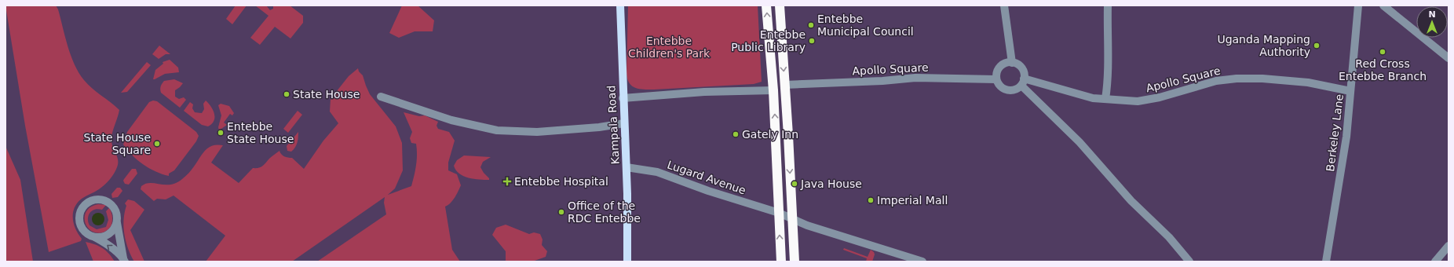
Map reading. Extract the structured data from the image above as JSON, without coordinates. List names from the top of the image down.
{
  "streets": {
    "main road": ["Kampala Road"],
    "street": ["Apollo Square", "Berkeley Lane", "Lugard Avenue"]
  },
  "crossings": [
    ["Apollo Square", "Berkeley Lane"],
    ["Kampala Road", "Lugard Avenue"]
  ],
  "parks": ["Entebbe Children's Park"],
  "places": {
    "other": [
      "Entebbe Municipal Council",
      "Entebbe Public Library",
      "Uganda Mapping Authority",
      "Red Cross Entebbe Branch",
      "State House",
      "Entebbe State House",
      "Gately Inn",
      "State House Square",
      "Java House",
      "Imperial Mall",
      "Office of the RDC Entebbe"
    ],
    "health": ["Entebbe Hospital"]
  },
  "north": "top"
}
